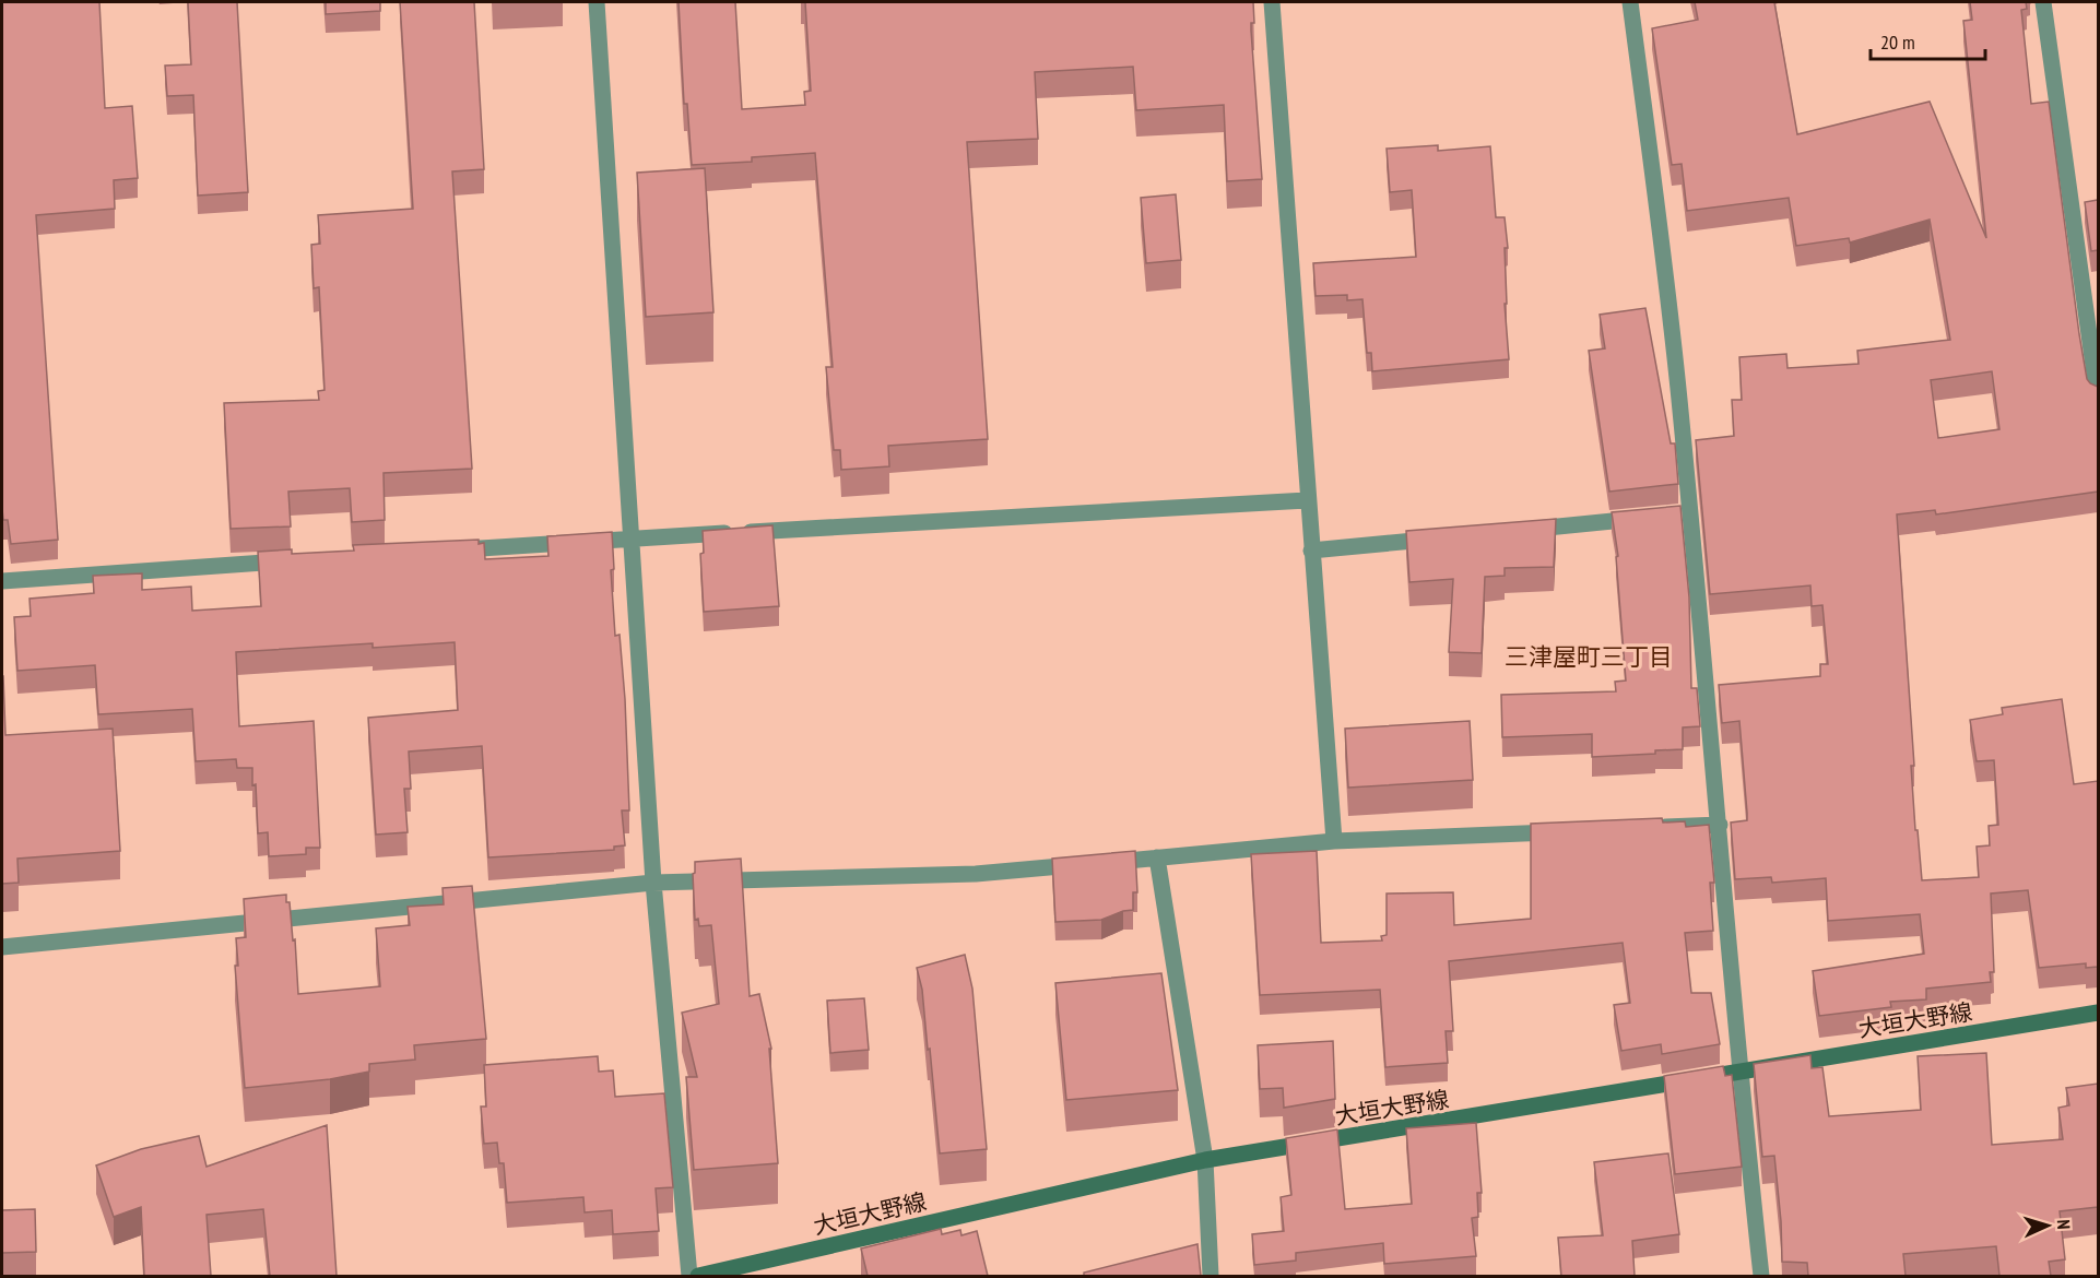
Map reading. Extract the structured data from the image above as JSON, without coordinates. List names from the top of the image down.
{
  "streets": {
    "main road": ["大垣大野線"]
  },
  "districts": ["三津屋町三丁目"],
  "scale_bar": "20 m",
  "north": "right"
}
